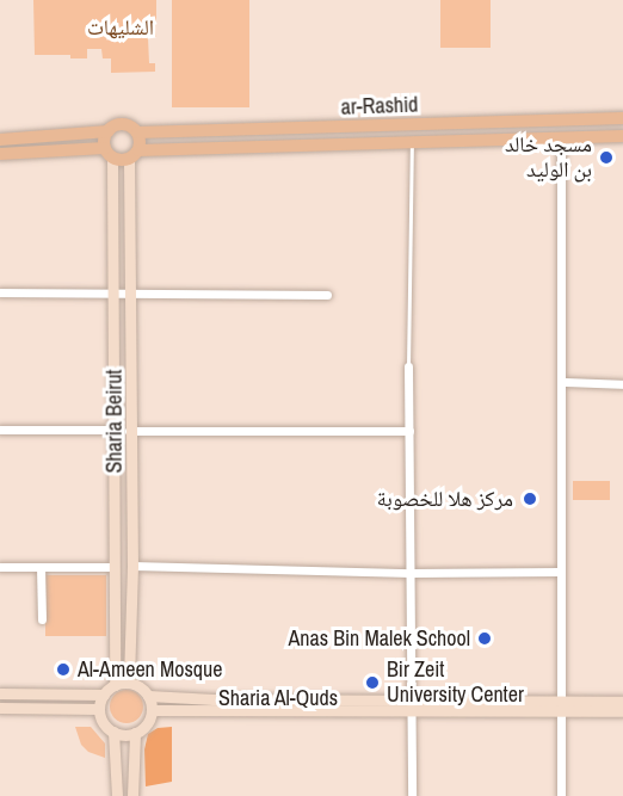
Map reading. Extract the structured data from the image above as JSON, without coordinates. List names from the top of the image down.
{
  "streets": {
    "main road": ["ar-Rashid", "Sharia Beirut", "Sharia Al-Quds"]
  },
  "crossings": [
    ["ar-Rashid", "Sharia Beirut"],
    ["Sharia Beirut", "Sharia Al-Quds"]
  ],
  "parks": ["الشليهات"],
  "places": [
    "مسجد خالد بن الوليد",
    "مركز هلا للخصوبة",
    "Anas Bin Malek School",
    "Al-Ameen Mosque",
    "Bir Zeit University Center"
  ]
}
